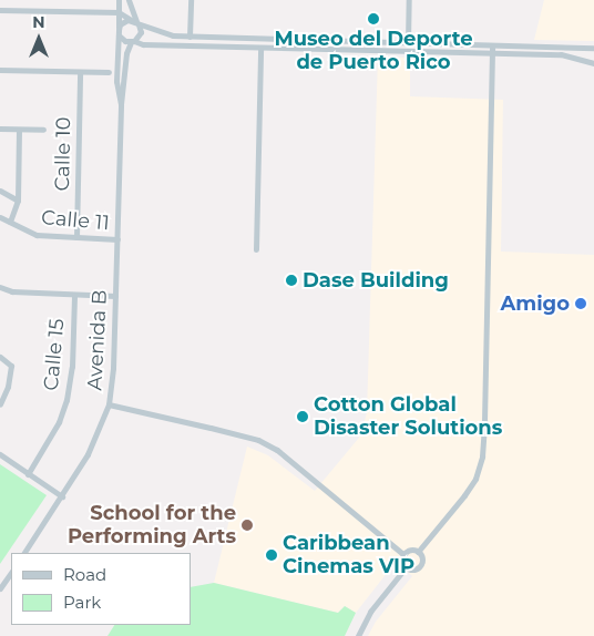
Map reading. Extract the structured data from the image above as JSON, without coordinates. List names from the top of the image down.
{
  "streets": {
    "street": [
      "Calle 10",
      "Calle 11",
      "Avenida B",
      "Calle 15"
    ]
  },
  "crossings": [
    ["Calle 10", "Calle 11"],
    ["Calle 11", "Avenida B"],
    ["Avenida B", "Calle 15"]
  ],
  "places": [
    "Museo del Deporte de Puerto Rico",
    "Dase Building",
    "Amigo",
    "Cotton Global Disaster Solutions",
    "School for the Performing Arts",
    "Caribbean Cinemas VIP"
  ],
  "legend": ["Road", "Park"],
  "north": "top"
}
